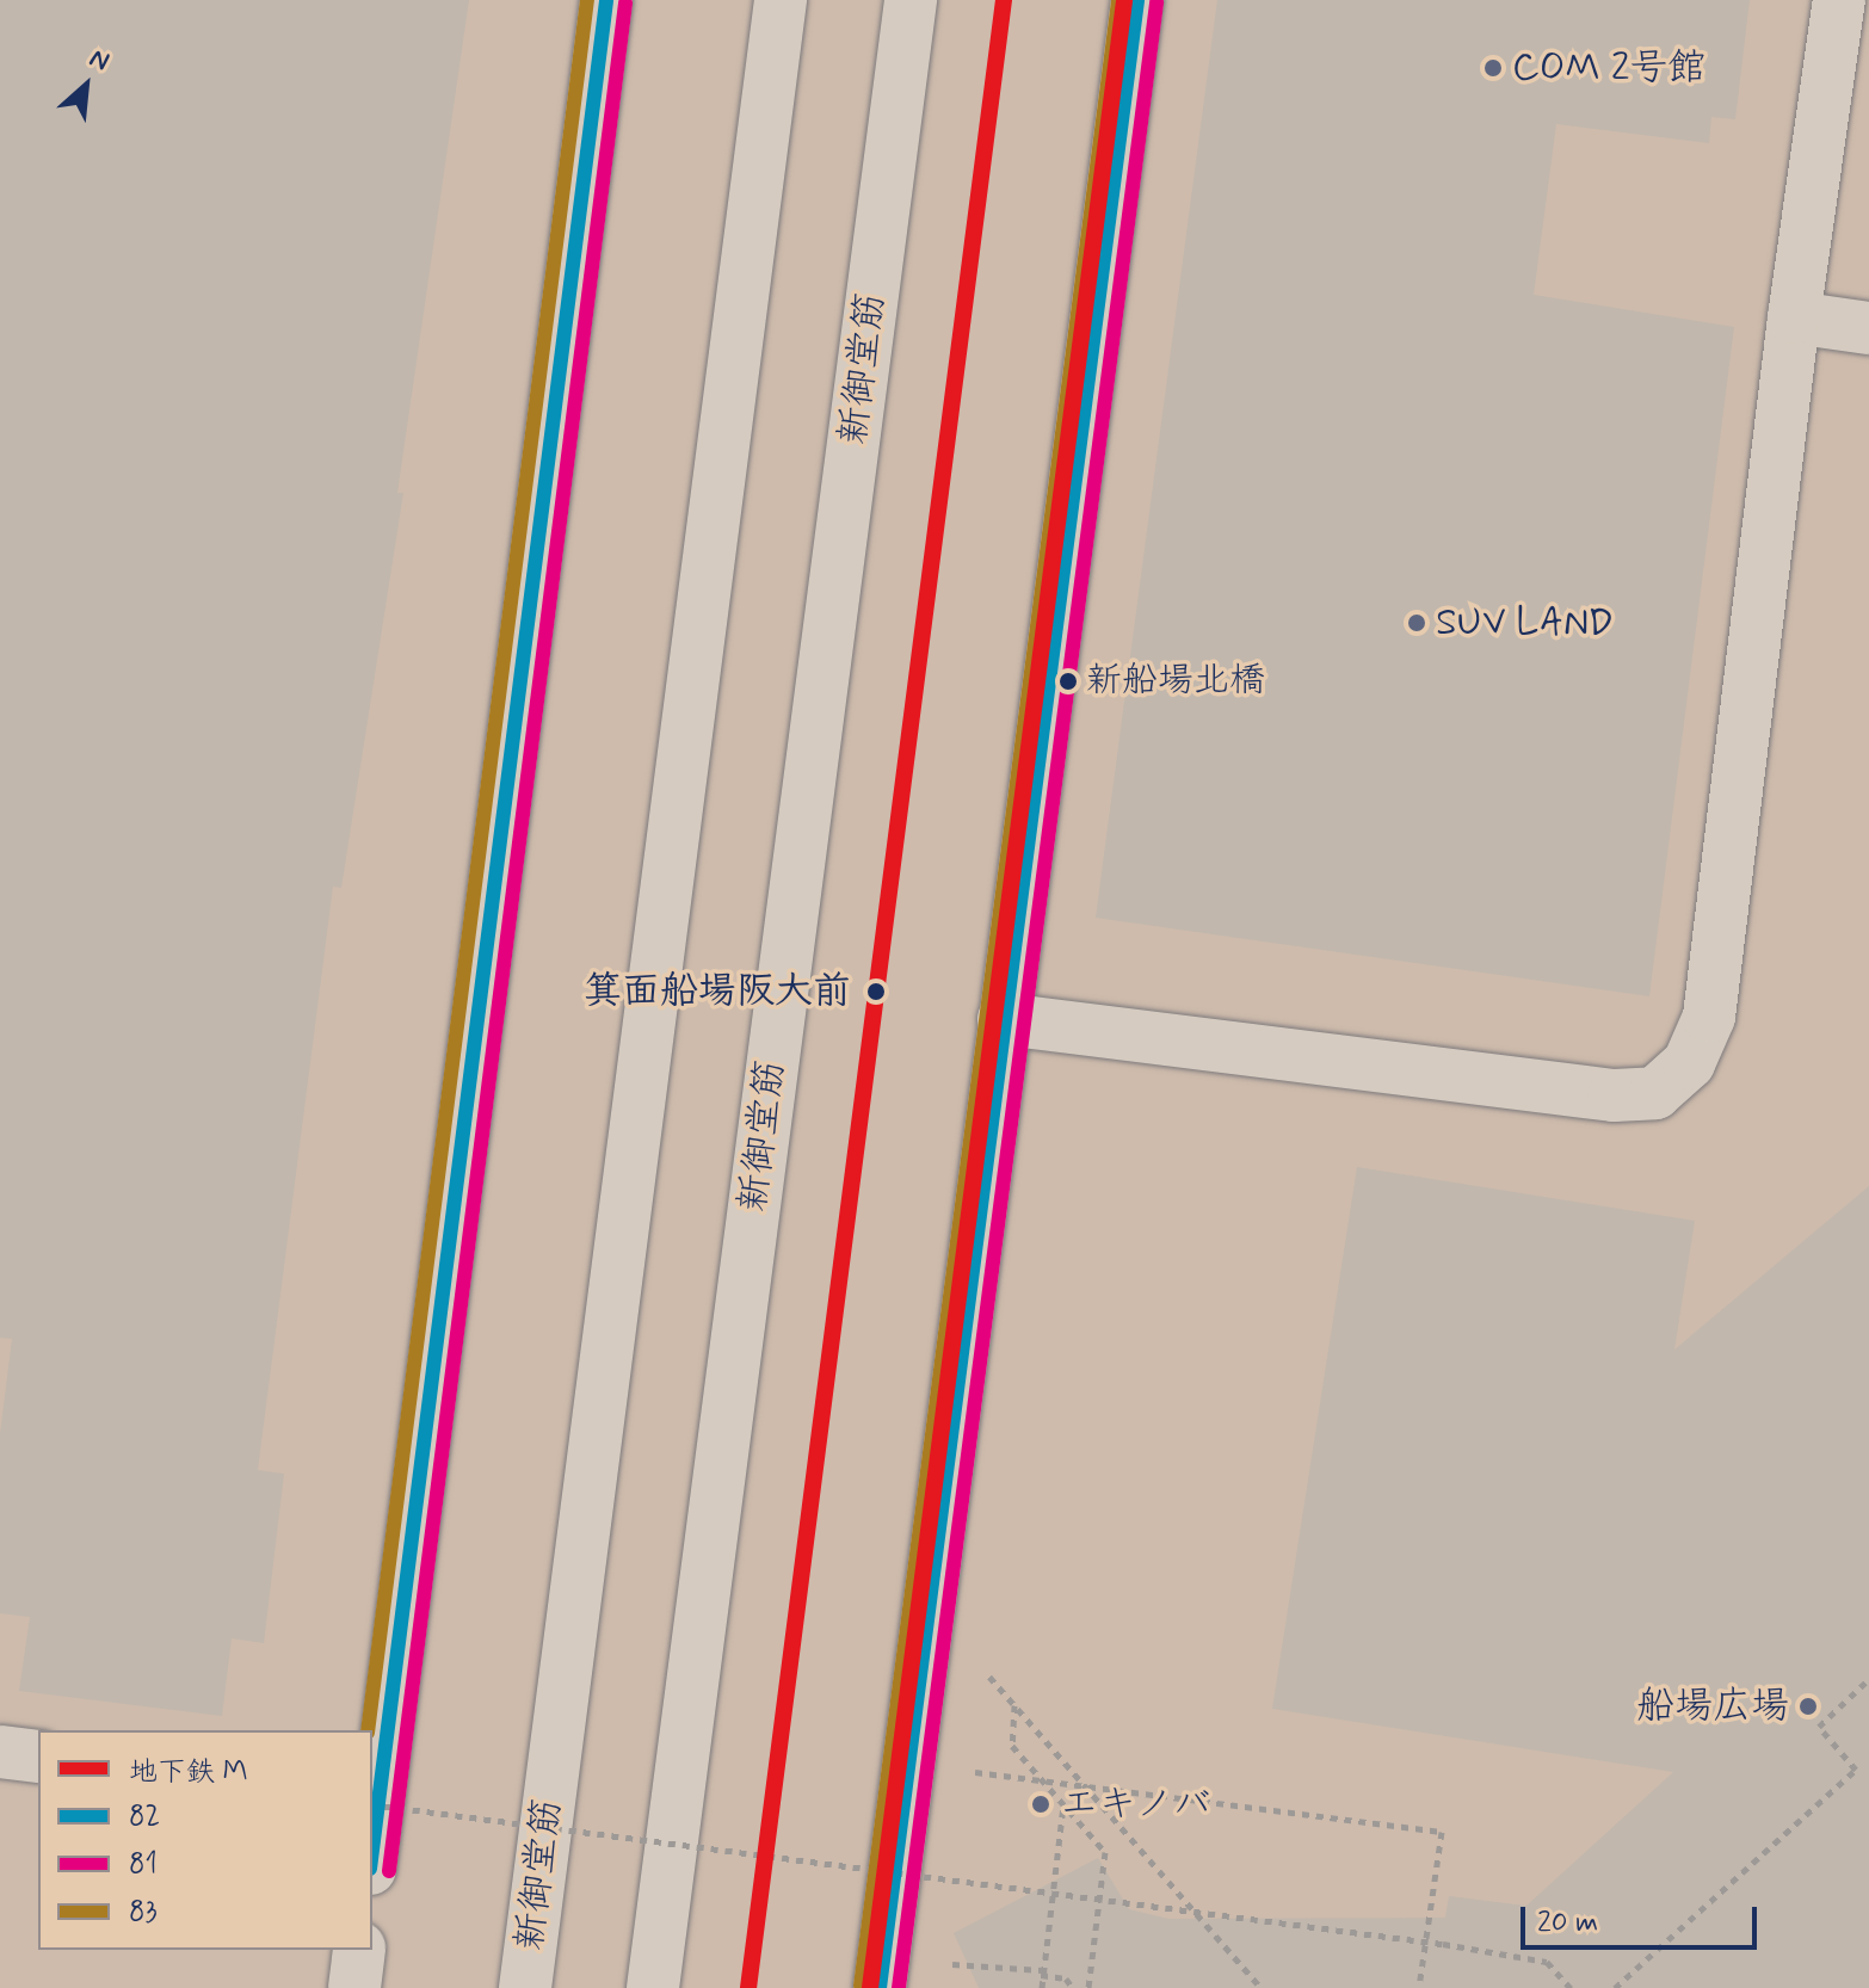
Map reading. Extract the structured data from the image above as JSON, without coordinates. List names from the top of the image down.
{
  "streets": {
    "main road": ["新御堂筋"]
  },
  "places": [
    "COM 2号館",
    "SUV LAND",
    "新船場北橋",
    "箕面船場阪大前",
    "船場広場",
    "エキノバ"
  ],
  "lines": [
    "metro line M",
    "transit line 82",
    "transit line 83",
    "transit line 81"
  ],
  "legend": [
    "地下鉄 M",
    "82",
    "81",
    "83"
  ],
  "scale_bar": "20 m",
  "north": "top right"
}
